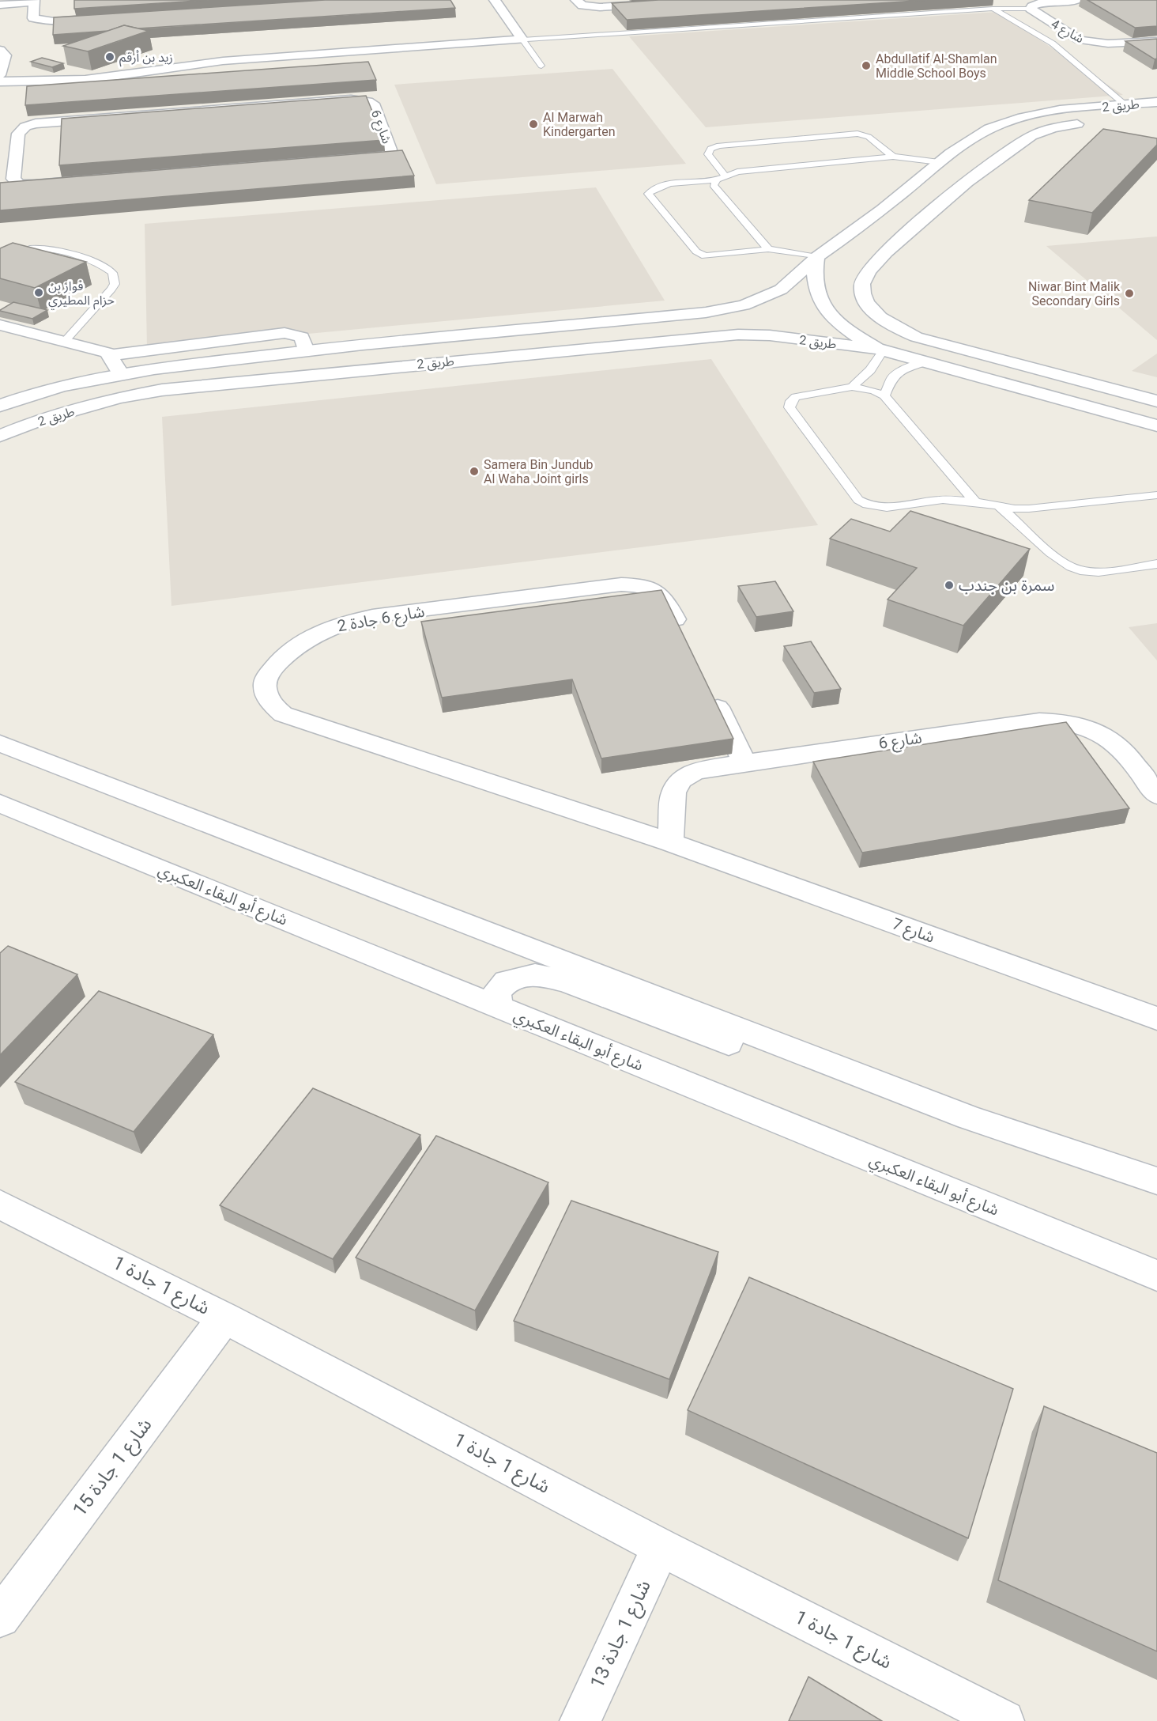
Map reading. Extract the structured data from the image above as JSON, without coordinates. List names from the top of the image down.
{
  "streets": {
    "street": [
      "شارع 4",
      "طريق 2",
      "شارع 6",
      "شارع 6 جادة 2",
      "شارع أبو البقاء العكبري",
      "شارع 7",
      "شارع 1 جادة 1",
      "شارع 1 جادة 15",
      "شارع 1 جادة 13"
    ]
  },
  "crossings": [
    ["شارع 6", "شارع 6 جادة 2"],
    ["شارع 6", "شارع 7"],
    ["شارع 6 جادة 2", "شارع 7"],
    ["شارع 1 جادة 1", "شارع 1 جادة 15"],
    ["شارع 1 جادة 1", "شارع 1 جادة 13"]
  ],
  "places": [
    "زيد بن أرقم",
    "Abdullatif Al-Shamlan Middle School Boys",
    "Al Marwah Kindergarten",
    "فواز بن حزام المطيري",
    "Niwar Bint Malik Secondary Girls",
    "Samera Bin Jundub Al Waha Joint girls",
    "سمرة بن جندب"
  ]
}
